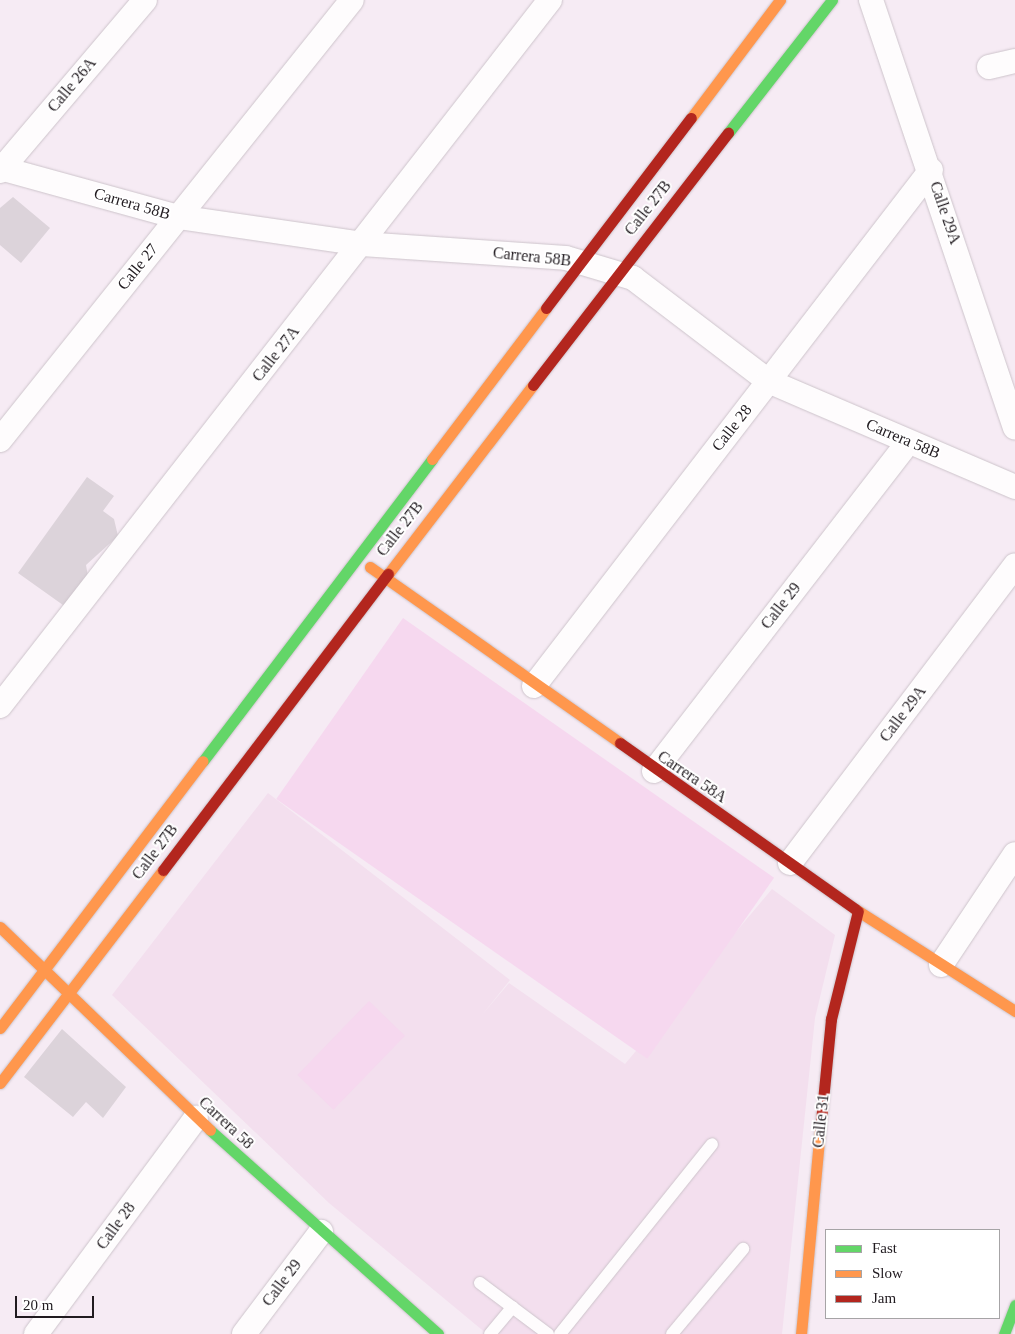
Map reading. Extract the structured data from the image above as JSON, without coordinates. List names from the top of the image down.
{
  "streets": {
    "main road": [
      "Calle 27B",
      "Carrera 58A",
      "Calle 31",
      "Carrera 58"
    ],
    "street": [
      "Calle 26A",
      "Carrera 58B",
      "Calle 29A",
      "Calle 27",
      "Calle 27A",
      "Calle 28",
      "Calle 29"
    ]
  },
  "crossings": [
    ["Calle 26A", "Carrera 58B"],
    ["Carrera 58B", "Calle 27B"],
    ["Carrera 58B", "Calle 27"],
    ["Carrera 58B", "Calle 27A"],
    ["Carrera 58B", "Calle 28"],
    ["Carrera 58B", "Calle 29"],
    ["Calle 27B", "Carrera 58A"],
    ["Calle 27B", "Carrera 58"],
    ["Calle 29A", "Calle 28"],
    ["Calle 29A", "Carrera 58A"],
    ["Calle 28", "Carrera 58A"],
    ["Calle 28", "Carrera 58"],
    ["Calle 29", "Carrera 58A"],
    ["Calle 29", "Carrera 58"],
    ["Carrera 58A", "Calle 31"]
  ],
  "legend": ["Fast", "Slow", "Jam"],
  "scale_bar": "20 m"
}
